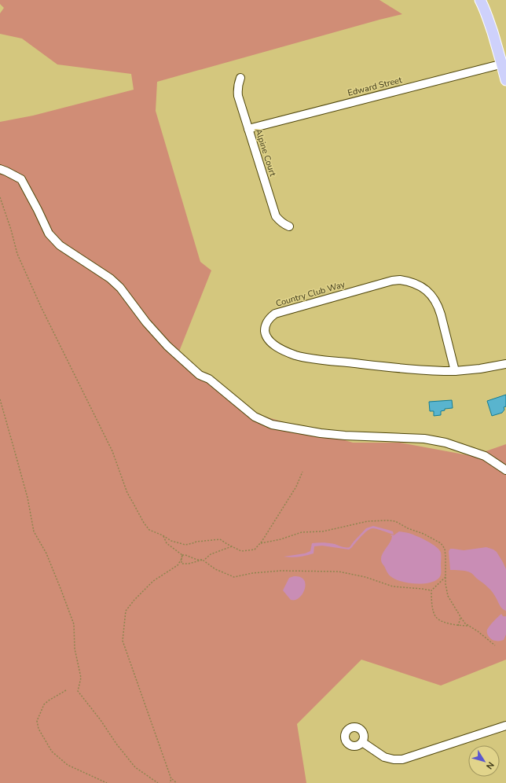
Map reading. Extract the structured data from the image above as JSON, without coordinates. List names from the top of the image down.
{
  "streets": {
    "street": ["Edward Street", "Alpine Court", "Country Club Way"]
  },
  "crossings": [
    ["Edward Street", "Alpine Court"]
  ],
  "north": "bottom right"
}
